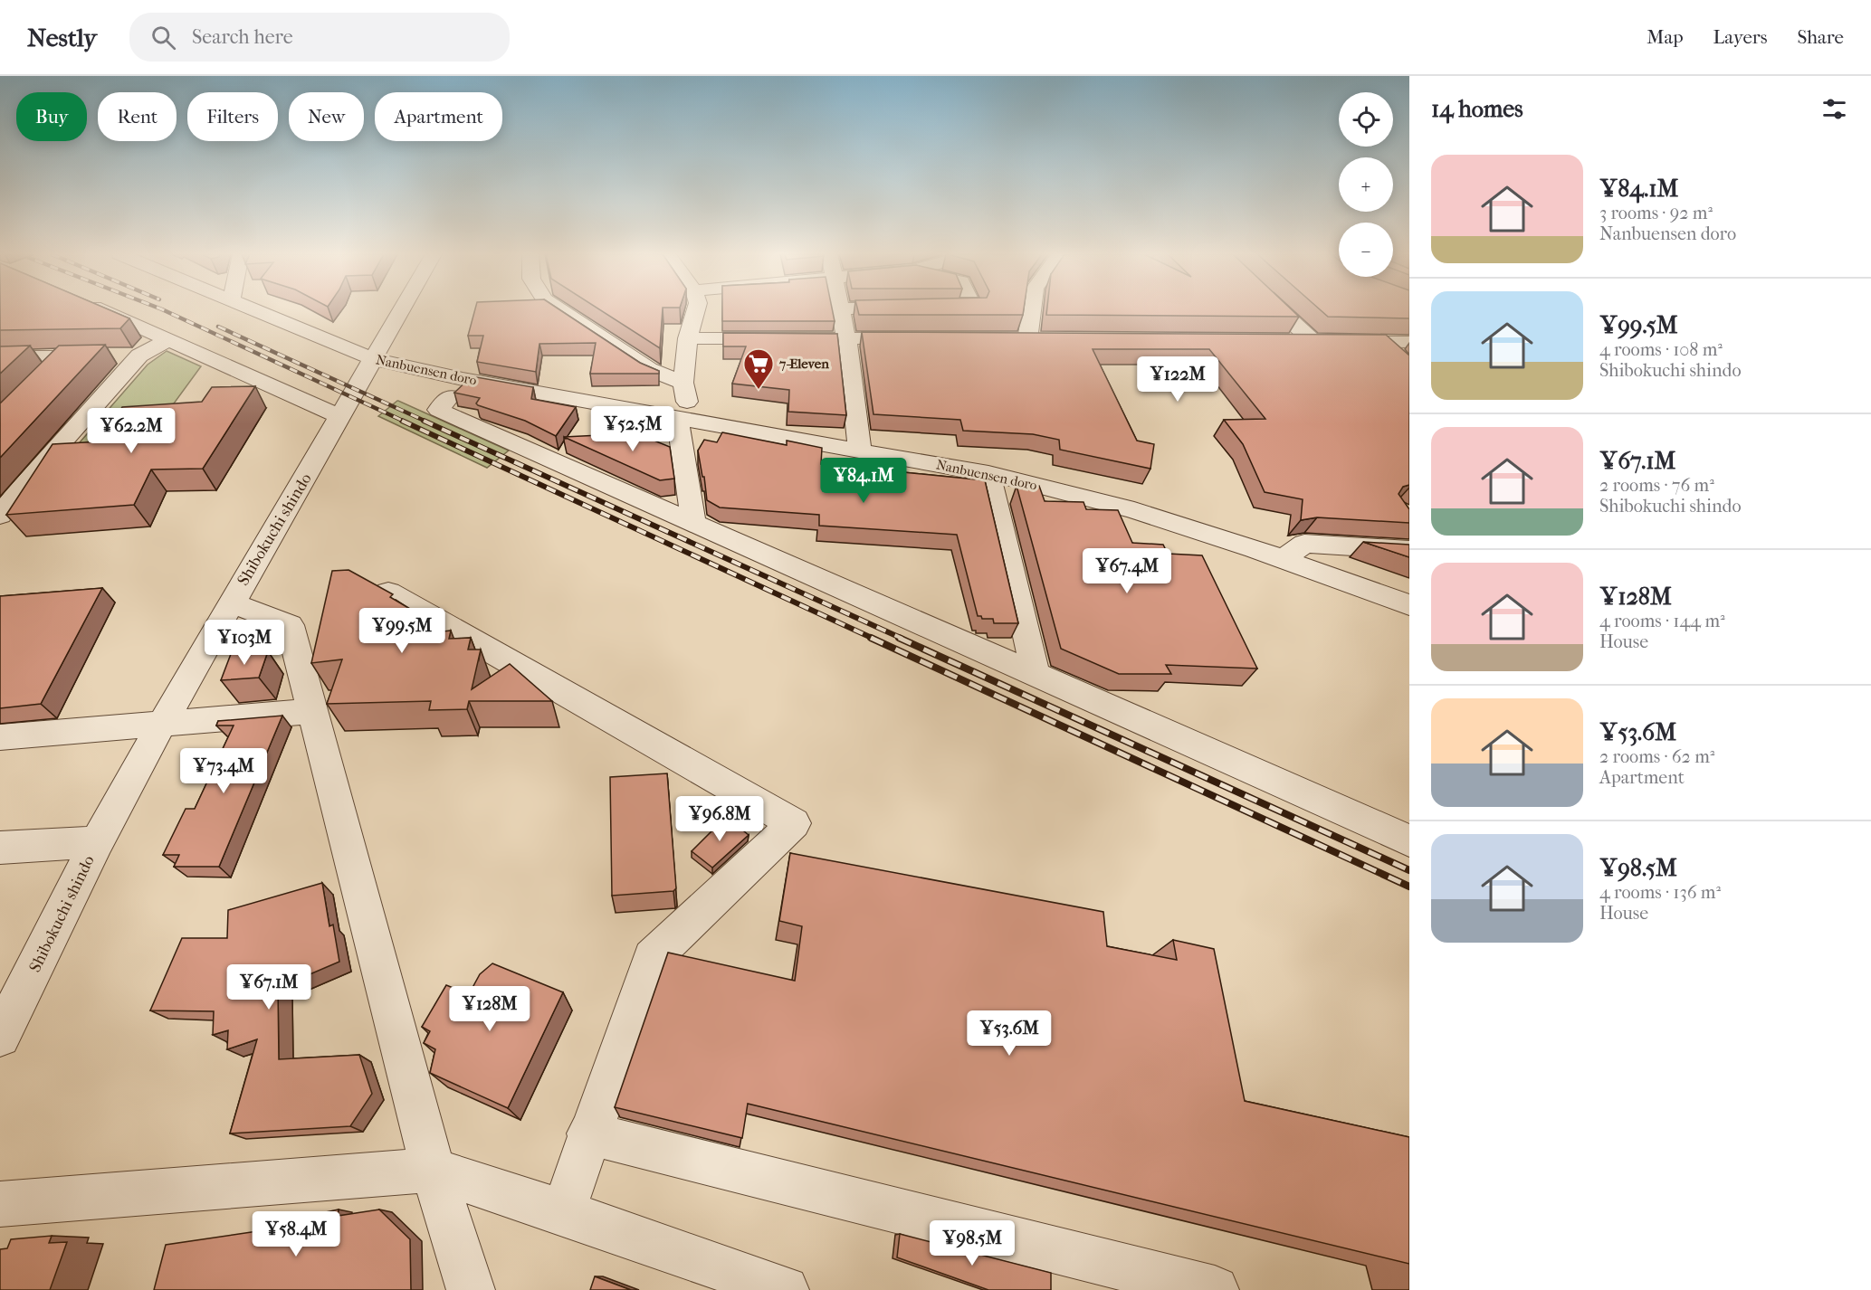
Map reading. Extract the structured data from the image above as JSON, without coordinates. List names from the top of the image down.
{
  "streets": {
    "street": ["Nanbuensen doro", "Shibokuchi shindo"]
  },
  "crossings": [
    ["Nanbuensen doro", "Shibokuchi shindo"]
  ],
  "places": {
    "supermarket": ["7-Eleven"]
  },
  "page": {
    "header": "Nestly",
    "search": "Search here",
    "nav": ["Map", "Layers", "Share"],
    "heading": "14 homes",
    "map_buttons": ["+", "−"],
    "chip": [
      "Buy",
      "Rent",
      "Filters",
      "New",
      "Apartment"
    ],
    "list": [
      {
        "name": "¥84.1M",
        "note": "3 rooms · 92 m² · Nanbuensen doro"
      },
      {
        "name": "¥99.5M",
        "note": "4 rooms · 108 m² · Shibokuchi shindo"
      },
      {
        "name": "¥67.1M",
        "note": "2 rooms · 76 m² · Shibokuchi shindo"
      },
      {
        "name": "¥128M",
        "note": "4 rooms · 144 m² · House"
      },
      {
        "name": "¥53.6M",
        "note": "2 rooms · 62 m² · Apartment"
      },
      {
        "name": "¥98.5M",
        "note": "4 rooms · 136 m² · House"
      }
    ],
    "price": [
      "¥122M",
      "¥52.5M",
      "¥62.2M",
      "¥84.1M",
      "¥67.4M",
      "¥99.5M",
      "¥103M",
      "¥73.4M",
      "¥96.8M",
      "¥67.1M",
      "¥128M",
      "¥53.6M",
      "¥58.4M",
      "¥98.5M"
    ]
  }
}
